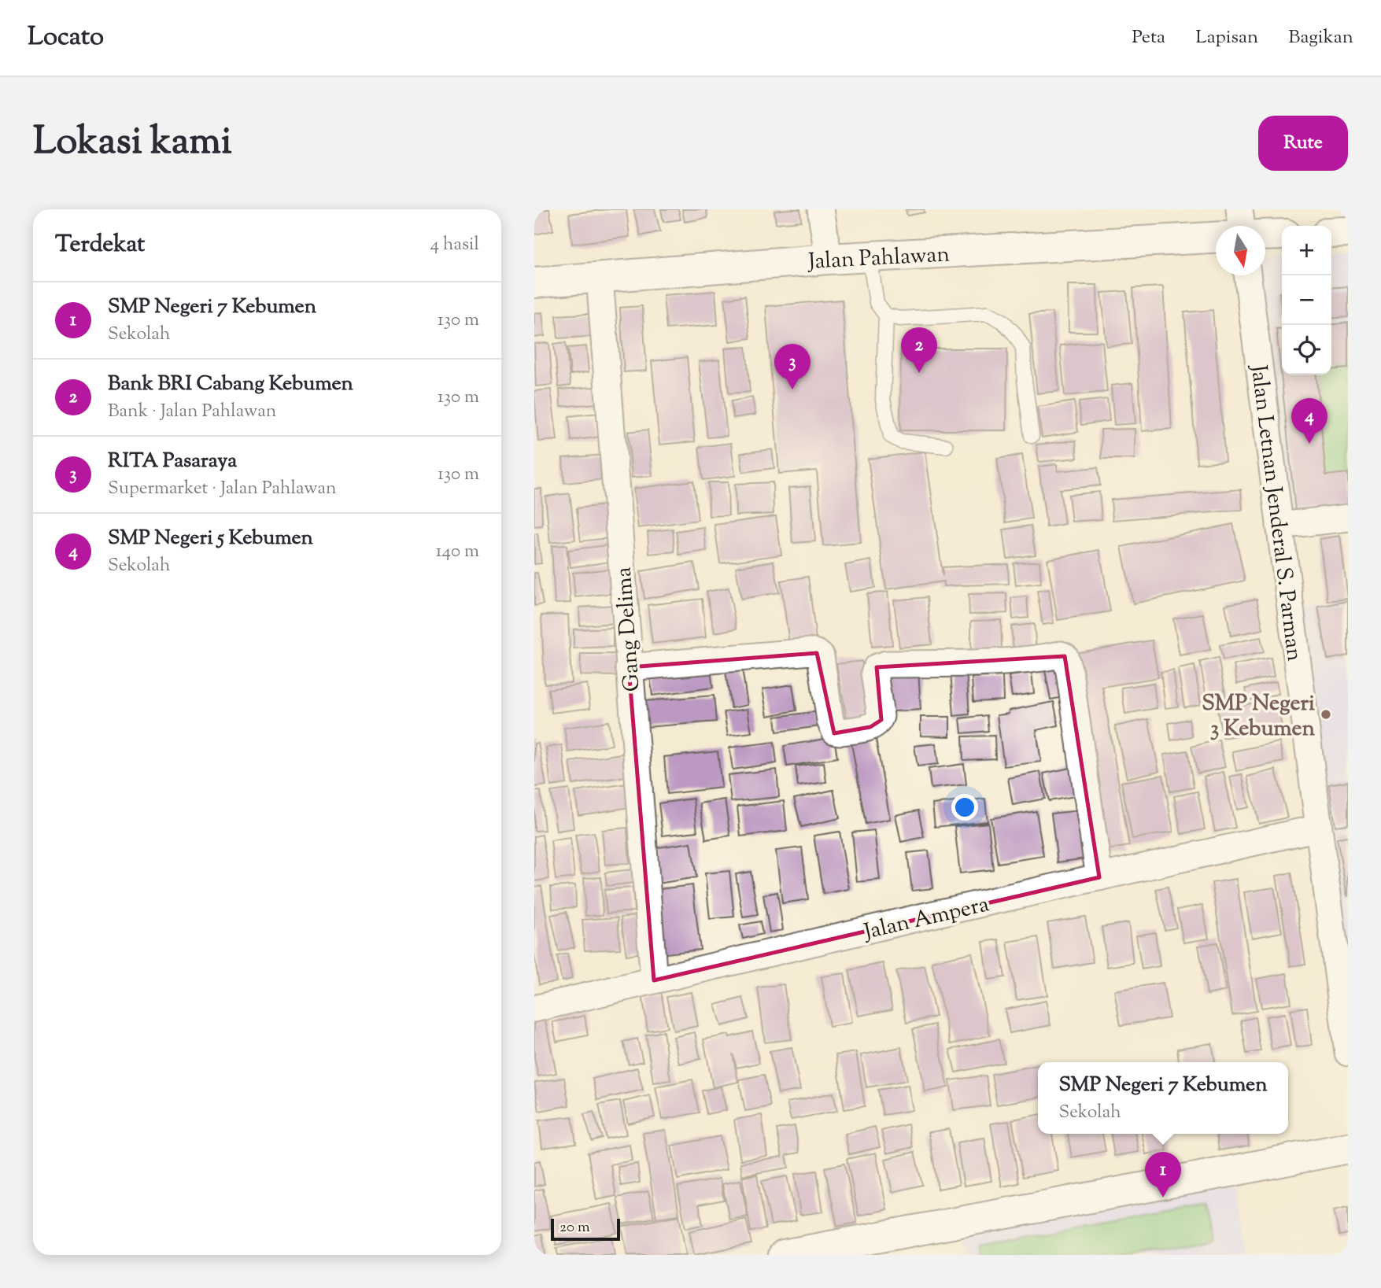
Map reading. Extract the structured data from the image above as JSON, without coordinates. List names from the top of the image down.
{
  "streets": {
    "main road": ["Jalan Pahlawan"],
    "street": ["Jalan Letnan Jenderal S. Parman", "Gang Delima", "Jalan Ampera"]
  },
  "crossings": [
    ["Jalan Pahlawan", "Gang Delima"],
    ["Jalan Letnan Jenderal S. Parman", "Jalan Ampera"],
    ["Gang Delima", "Jalan Ampera"]
  ],
  "places": ["SMP Negeri 3 Kebumen"],
  "scale_bar": "20 m",
  "north": "bottom",
  "page": {
    "header": "Locato",
    "nav": ["Peta", "Lapisan", "Bagikan"],
    "title": "Lokasi kami",
    "buttons": "Rute",
    "heading": ["Terdekat", "4 hasil"],
    "map_buttons": ["+", "−"],
    "list": [
      {
        "mark": "1",
        "name": "SMP Negeri 7 Kebumen",
        "note": "Sekolah",
        "value": "130 m"
      },
      {
        "mark": "2",
        "name": "Bank BRI Cabang Kebumen",
        "note": "Bank · Jalan Pahlawan",
        "value": "130 m"
      },
      {
        "mark": "3",
        "name": "RITA Pasaraya",
        "note": "Supermarket · Jalan Pahlawan",
        "value": "130 m"
      },
      {
        "mark": "4",
        "name": "SMP Negeri 5 Kebumen",
        "note": "Sekolah",
        "value": "140 m"
      }
    ],
    "pins": [
      "2",
      "3",
      "4",
      "1"
    ],
    "popup": ["SMP Negeri 7 Kebumen", "Sekolah"],
    "scale": "20 m"
  }
}
